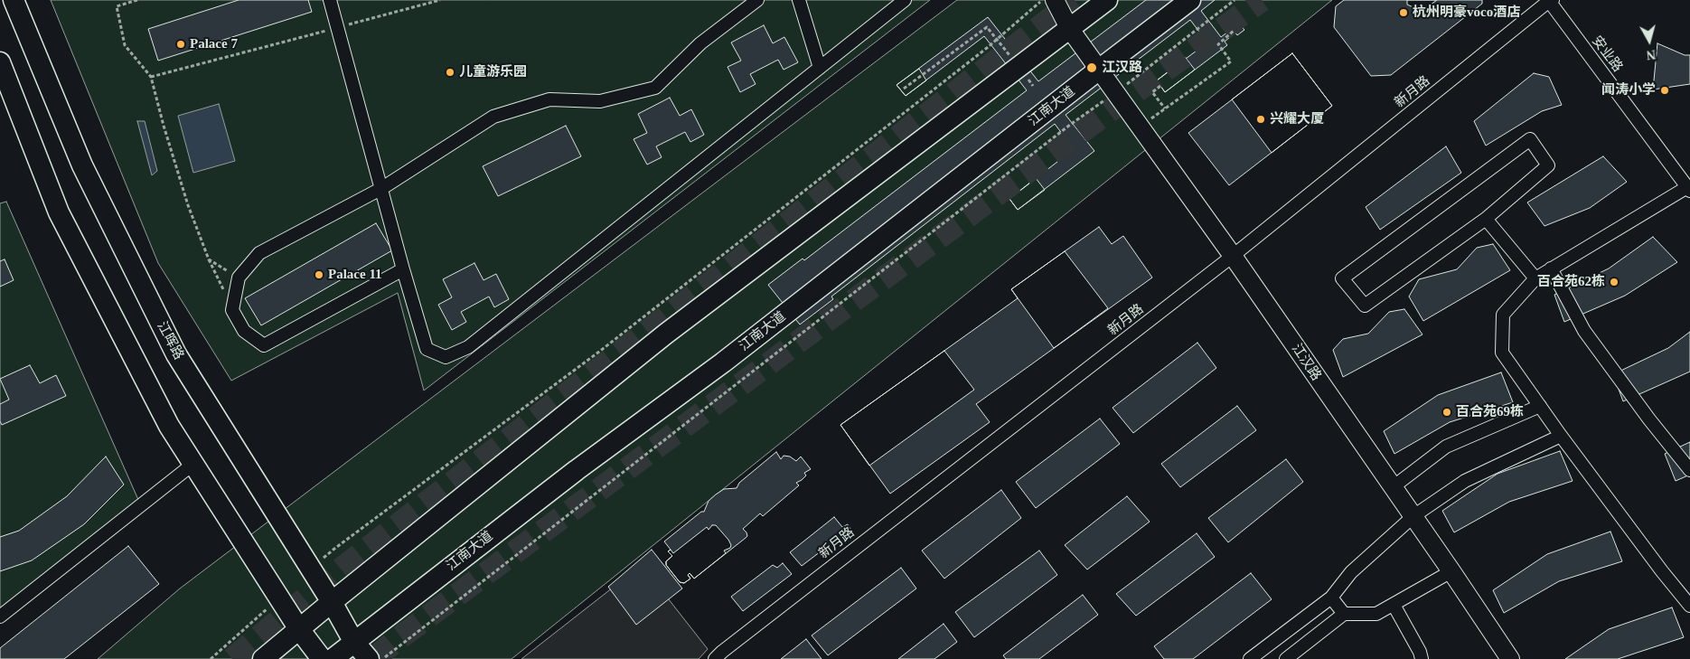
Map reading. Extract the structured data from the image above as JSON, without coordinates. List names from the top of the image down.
{
  "streets": {
    "main road": ["江南大道", "江晖路"],
    "street": ["安业路", "新月路", "江汉路"]
  },
  "crossings": [
    ["安业路", "新月路"],
    ["新月路", "江汉路"],
    ["江南大道", "江晖路"],
    ["江南大道", "江汉路"]
  ],
  "places": [
    "杭州明豪voco酒店",
    "Palace 7",
    "江汉路",
    "儿童游乐园",
    "闻涛小学",
    "兴耀大厦",
    "Palace 11",
    "百合苑62栋",
    "百合苑69栋"
  ],
  "north": "bottom"
}
